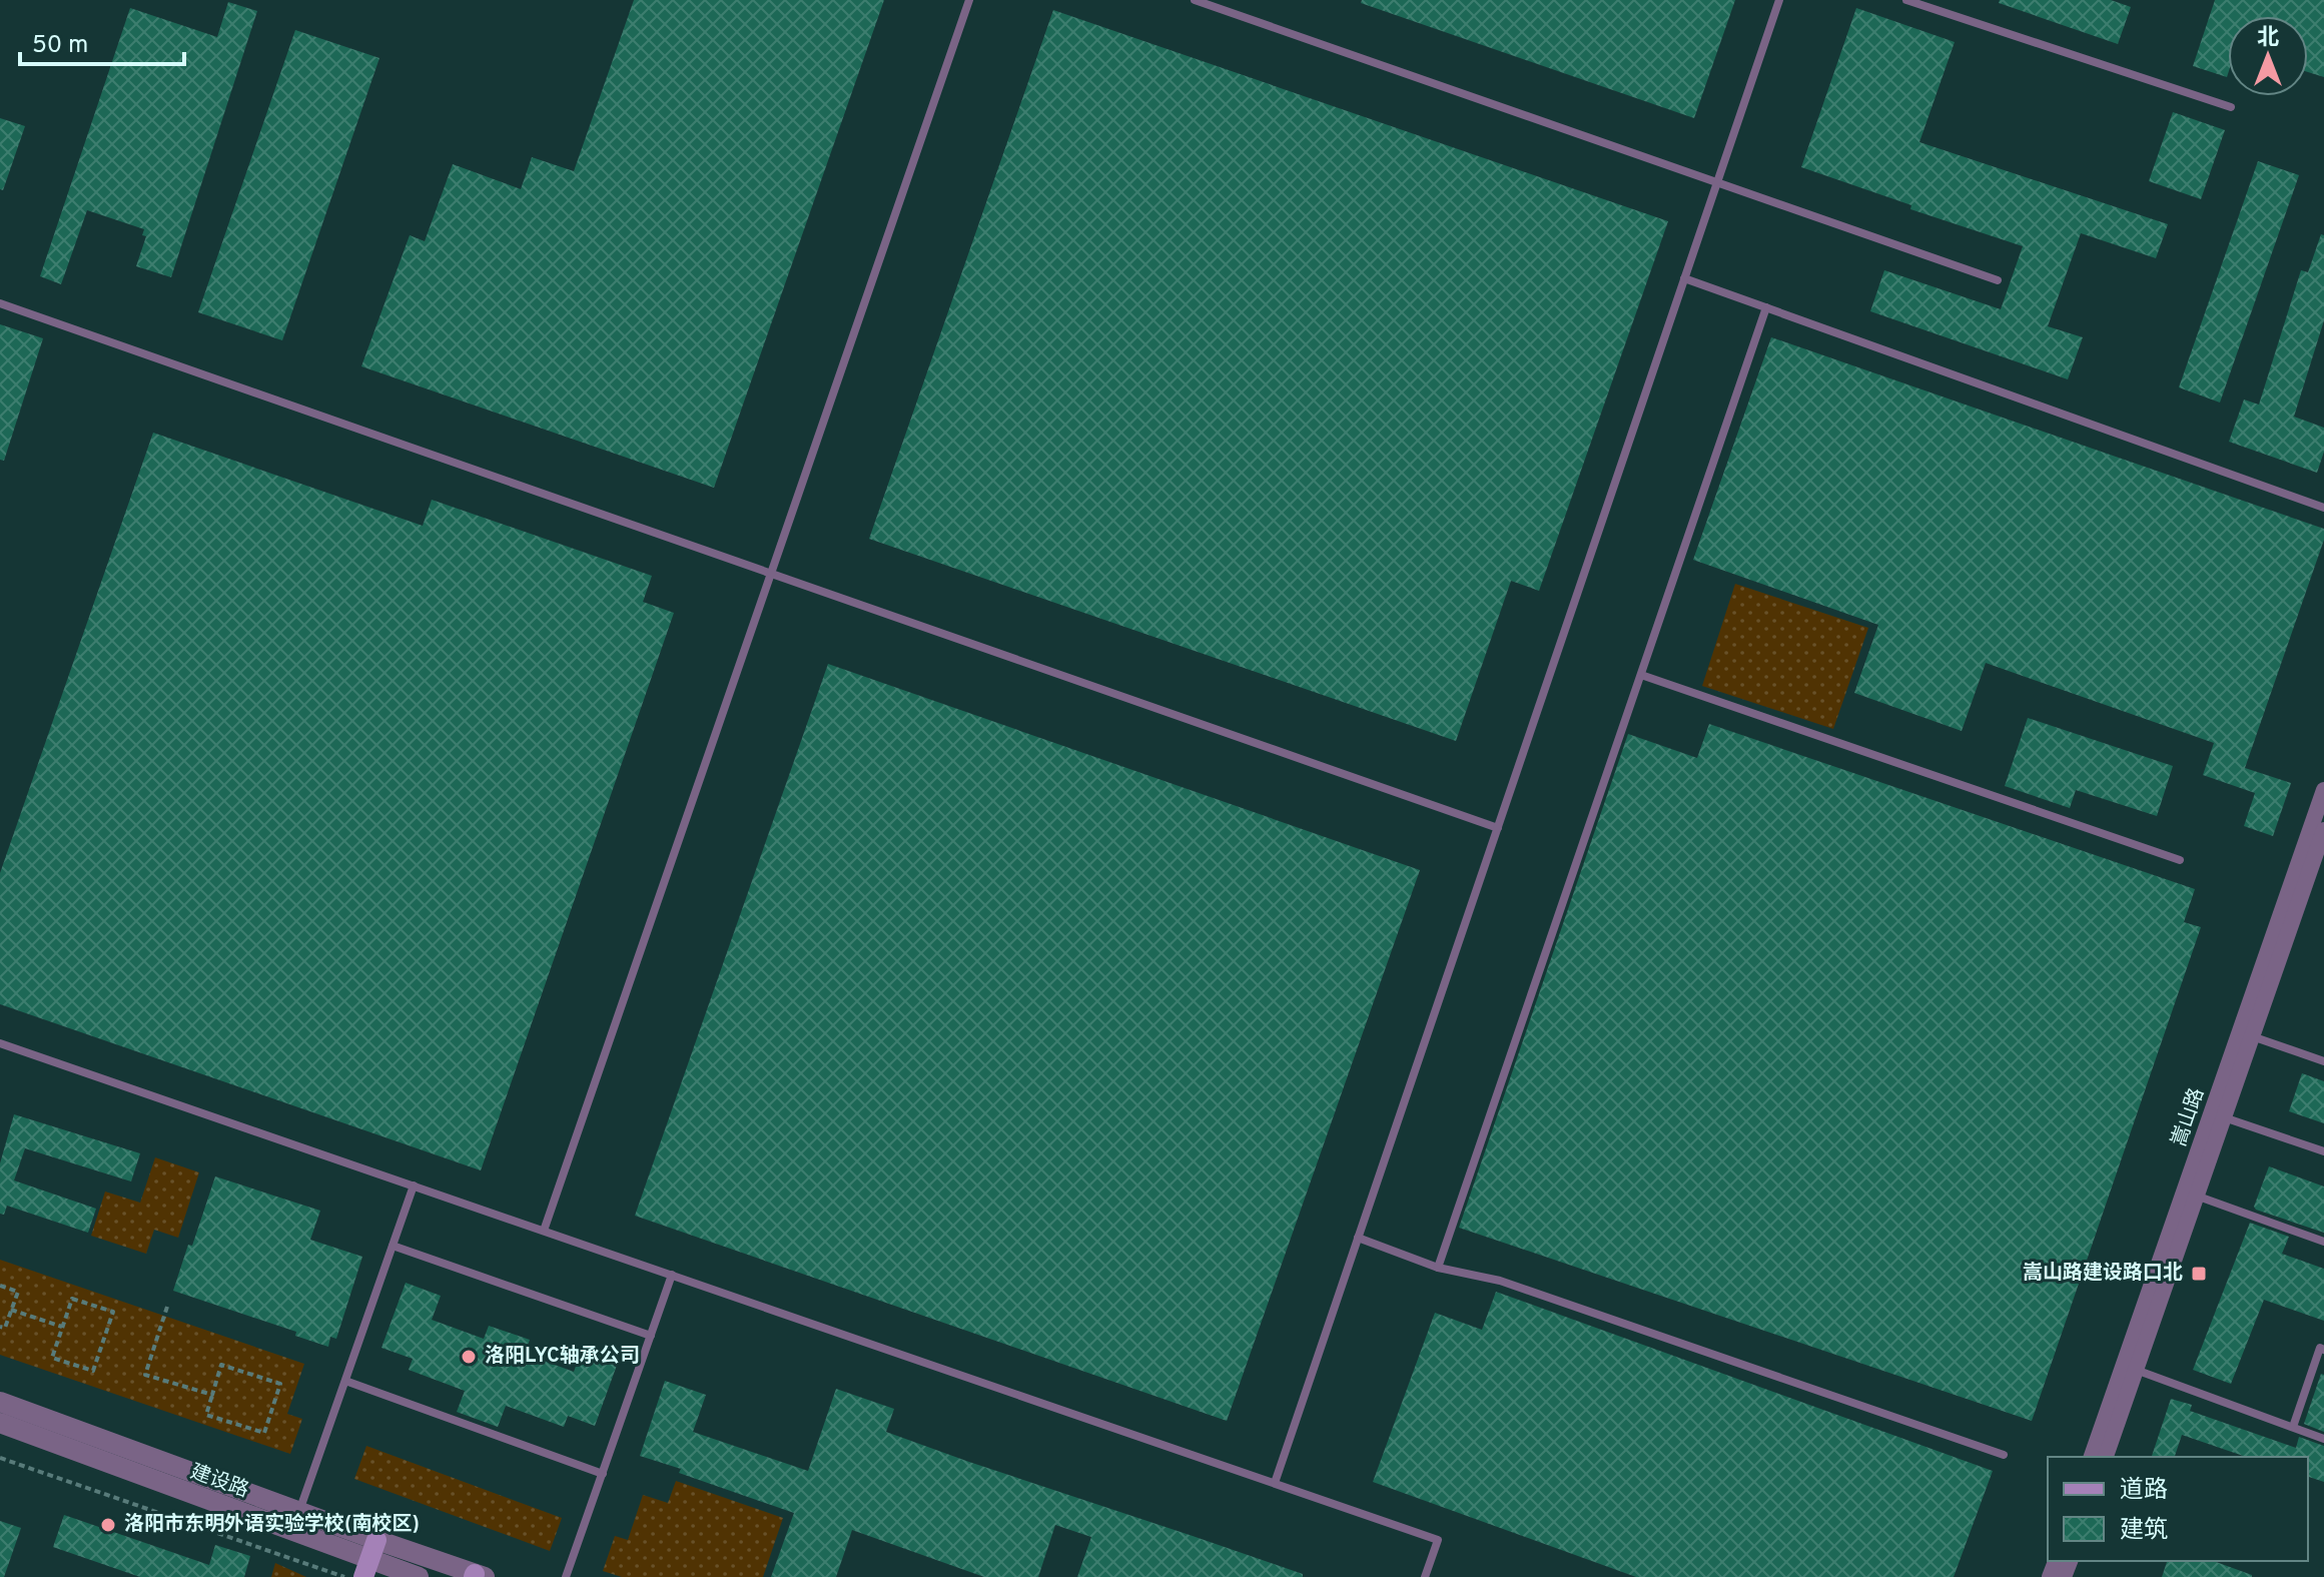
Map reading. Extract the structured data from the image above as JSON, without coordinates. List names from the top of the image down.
{
  "streets": {
    "street": ["嵩山路", "建设路"]
  },
  "places": {
    "transit": ["嵩山路建设路口北"],
    "other": ["洛阳LYC轴承公司", "洛阳市东明外语实验学校(南校区)"]
  },
  "legend": ["道路", "建筑"],
  "scale_bar": "50 m",
  "north": "top"
}
